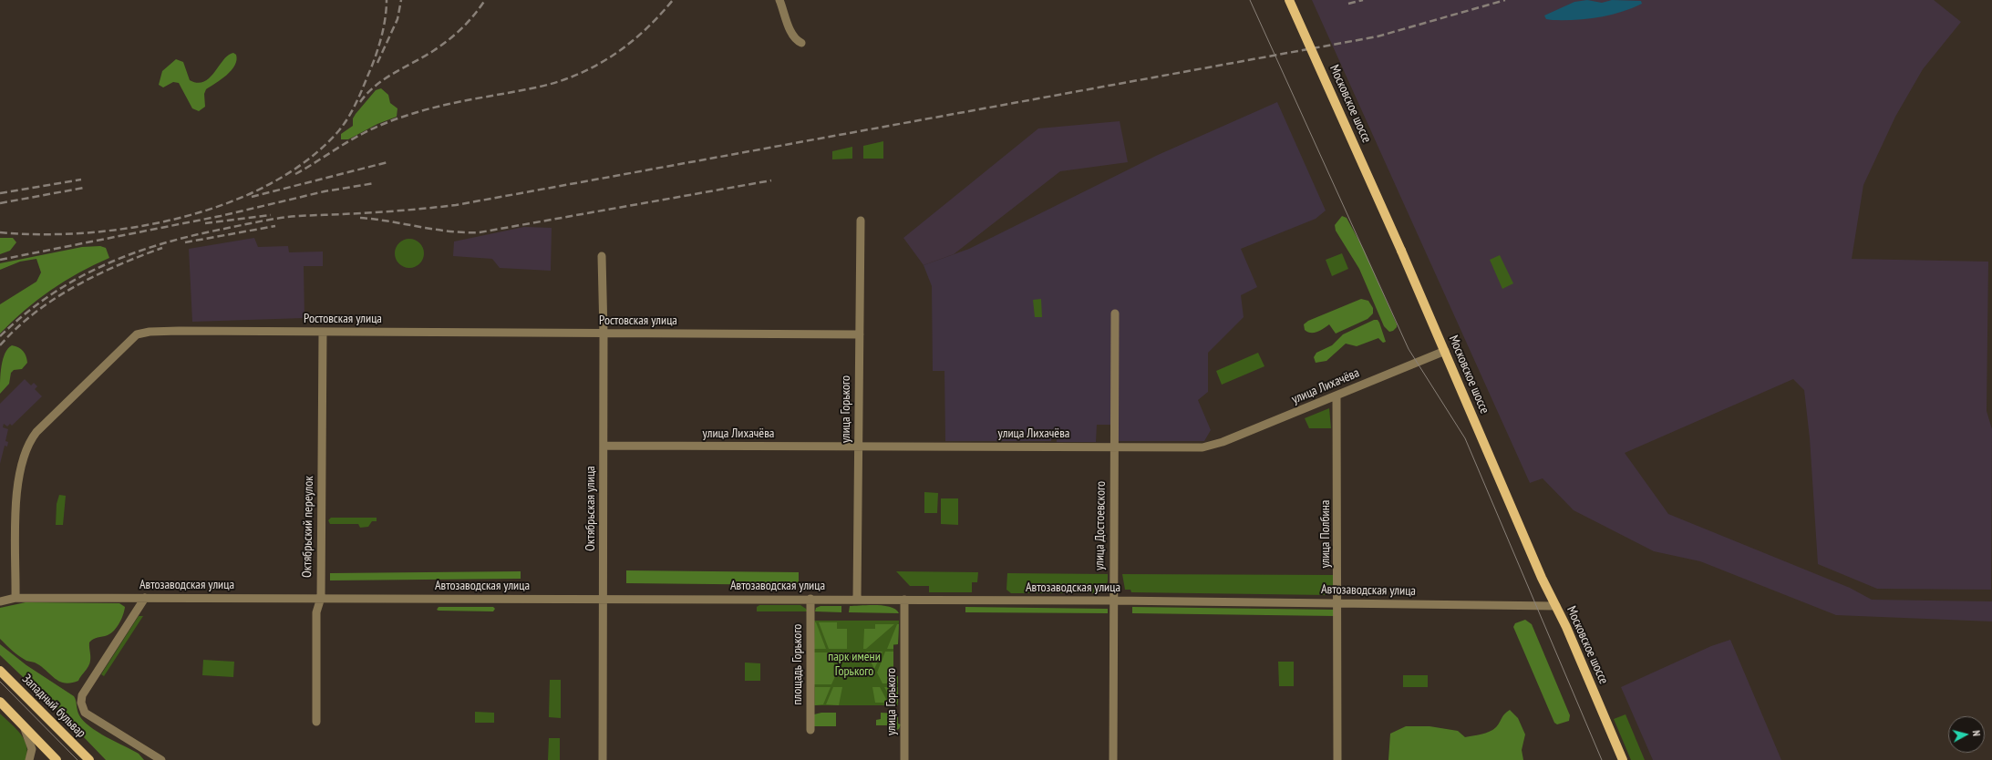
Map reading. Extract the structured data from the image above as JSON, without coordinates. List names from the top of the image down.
{
  "streets": {
    "main road": ["Московское шоссе", "Западный бульвар"],
    "street": [
      "Ростовская улица",
      "улица Лихачёва",
      "улица Горького",
      "Октябрьская улица",
      "улица Достоевского",
      "Октябрьский переулок",
      "улица Полбина",
      "Автозаводская улица",
      "площадь Горького"
    ]
  },
  "crossings": [
    ["Московское шоссе", "улица Лихачёва"],
    ["Московское шоссе", "Автозаводская улица"],
    ["Ростовская улица", "улица Горького"],
    ["Ростовская улица", "Октябрьская улица"],
    ["Ростовская улица", "Октябрьский переулок"],
    ["Ростовская улица", "Автозаводская улица"],
    ["улица Лихачёва", "улица Горького"],
    ["улица Лихачёва", "Октябрьская улица"],
    ["улица Лихачёва", "улица Достоевского"],
    ["улица Лихачёва", "улица Полбина"],
    ["улица Горького", "Автозаводская улица"],
    ["Октябрьская улица", "Автозаводская улица"],
    ["улица Достоевского", "Автозаводская улица"],
    ["Октябрьский переулок", "Автозаводская улица"],
    ["улица Полбина", "Автозаводская улица"],
    ["Автозаводская улица", "площадь Горького"]
  ],
  "parks": ["парк имени Горького"],
  "north": "right"
}
